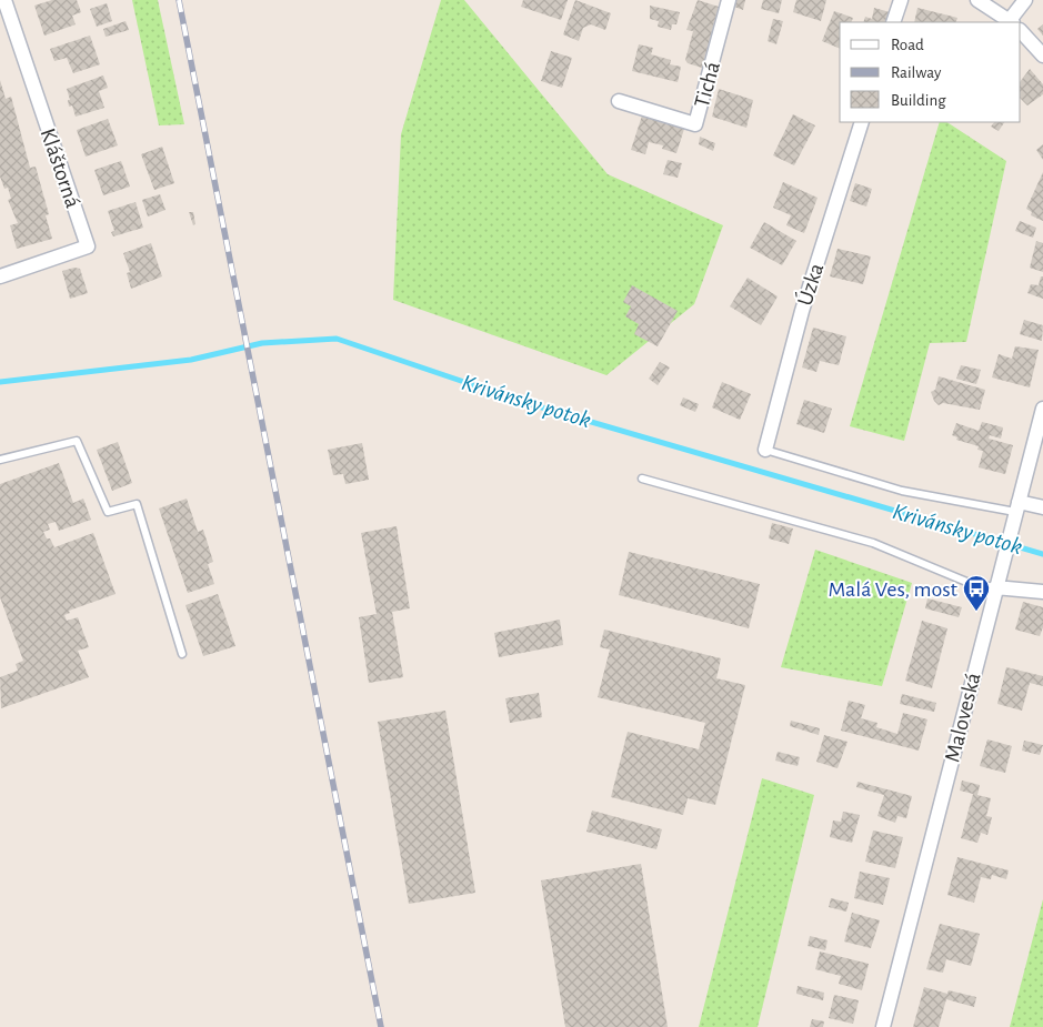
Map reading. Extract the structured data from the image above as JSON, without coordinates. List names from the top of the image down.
{
  "streets": {
    "street": [
      "Tichá",
      "Kláštorná",
      "Úzka",
      "Maloveská"
    ]
  },
  "water": ["Krivánsky potok"],
  "places": {
    "bus stop": ["Malá Ves, most"]
  },
  "legend": ["Road", "Railway", "Building"]
}
